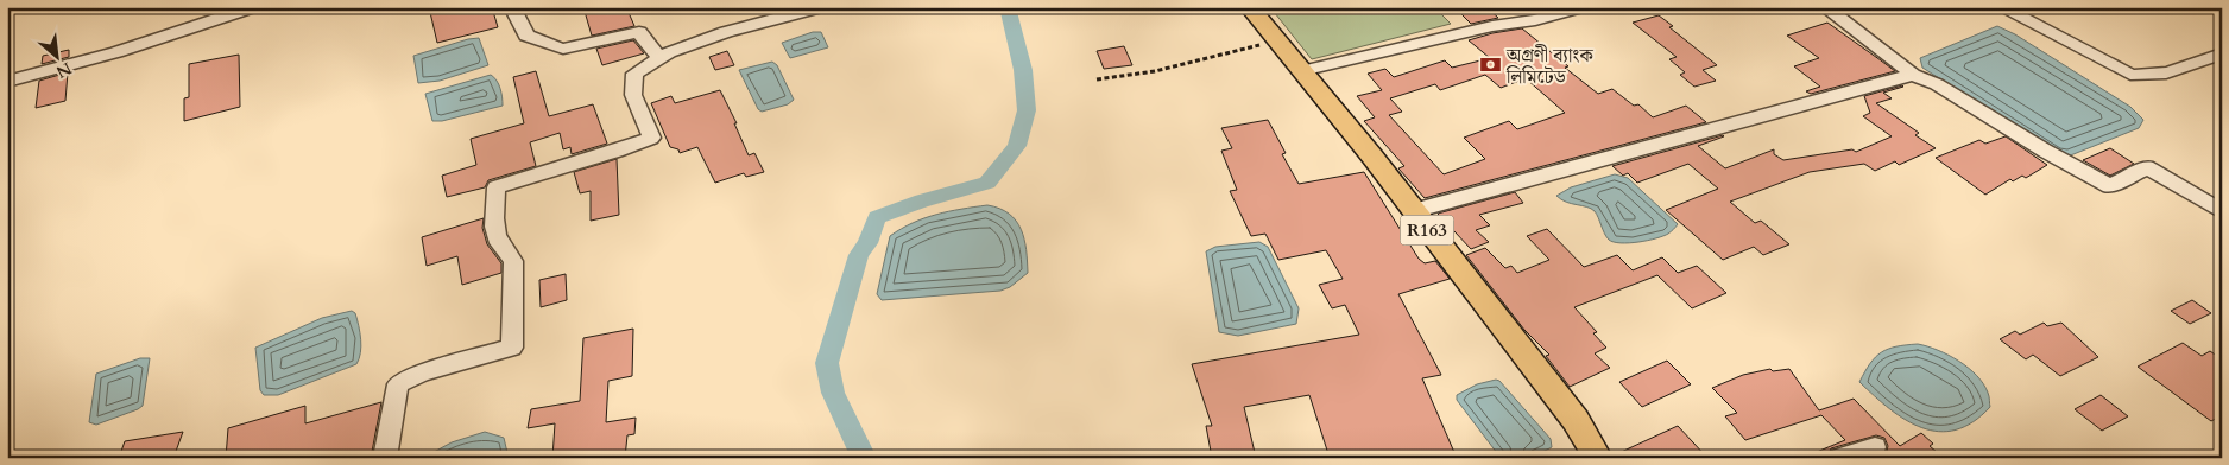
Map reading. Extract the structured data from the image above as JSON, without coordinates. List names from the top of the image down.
{
  "streets": {
    "main road": ["R163"]
  },
  "places": {
    "bank": ["অগ্রণী ব্যাংক লিমিটেড"]
  },
  "north": "bottom right"
}
